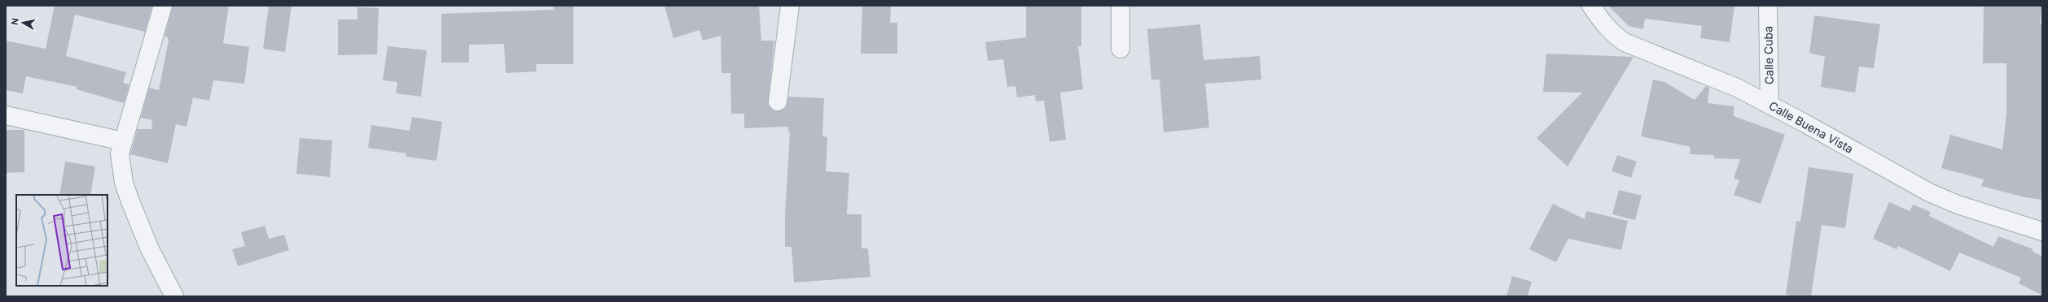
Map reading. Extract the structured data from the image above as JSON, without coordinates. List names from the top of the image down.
{
  "streets": {
    "street": ["Calle Cuba", "Calle Buena Vista"]
  },
  "crossings": [
    ["Calle Cuba", "Calle Buena Vista"]
  ],
  "north": "left"
}
